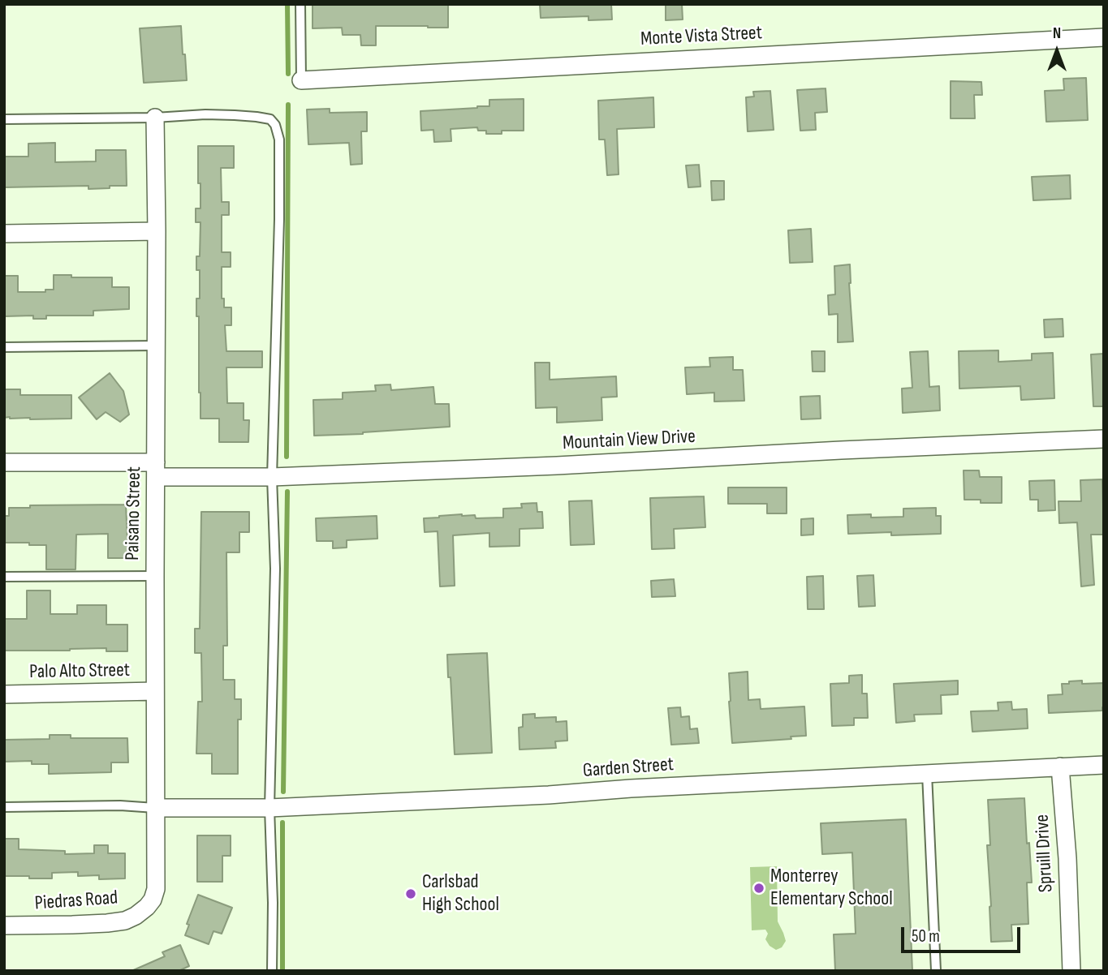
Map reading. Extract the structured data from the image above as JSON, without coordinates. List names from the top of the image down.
{
  "streets": {
    "street": [
      "Monte Vista Street",
      "Mountain View Drive",
      "Paisano Street",
      "Palo Alto Street",
      "Garden Street",
      "Spruill Drive",
      "Piedras Road"
    ]
  },
  "crossings": [
    ["Mountain View Drive", "Paisano Street"],
    ["Paisano Street", "Palo Alto Street"],
    ["Paisano Street", "Garden Street"],
    ["Paisano Street", "Piedras Road"],
    ["Garden Street", "Spruill Drive"]
  ],
  "places": ["Monterrey Elementary School", "Carlsbad High School"],
  "scale_bar": "50 m",
  "north": "top"
}
